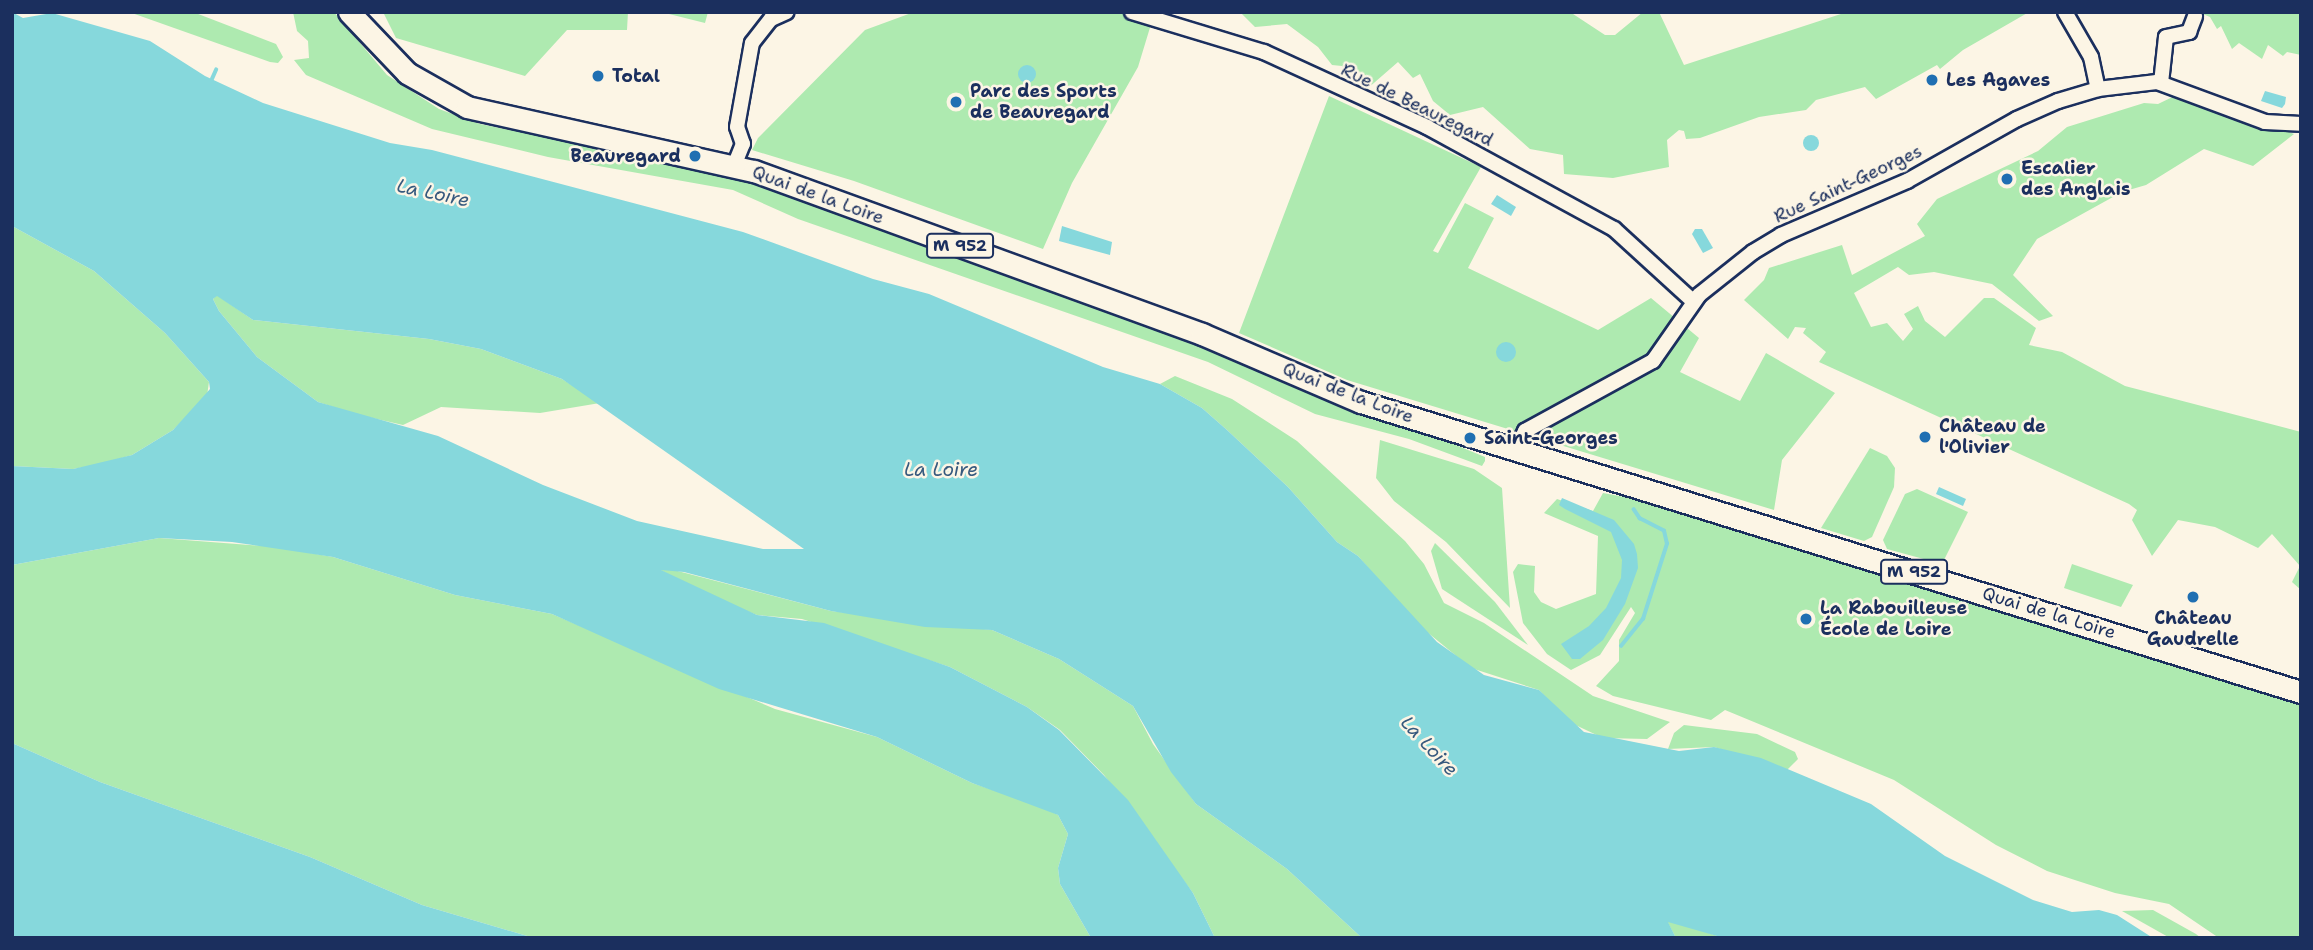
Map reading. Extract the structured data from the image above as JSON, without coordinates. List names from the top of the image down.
{
  "streets": {
    "main road": ["Quai de la Loire", "M 952"],
    "street": ["Rue de Beauregard", "Rue Saint-Georges"]
  },
  "crossings": [
    ["Rue de Beauregard", "Rue Saint-Georges"],
    ["Rue Saint-Georges", "Quai de la Loire"],
    ["Quai de la Loire", "M 952"]
  ],
  "water": ["La Loire"],
  "places": [
    "Total",
    "Les Agaves",
    "Parc des Sports de Beauregard",
    "Beauregard",
    "Escalier des Anglais",
    "Château de l'Olivier",
    "Saint-Georges",
    "Château Gaudrelle",
    "La Rabouilleuse École de Loire"
  ]
}
